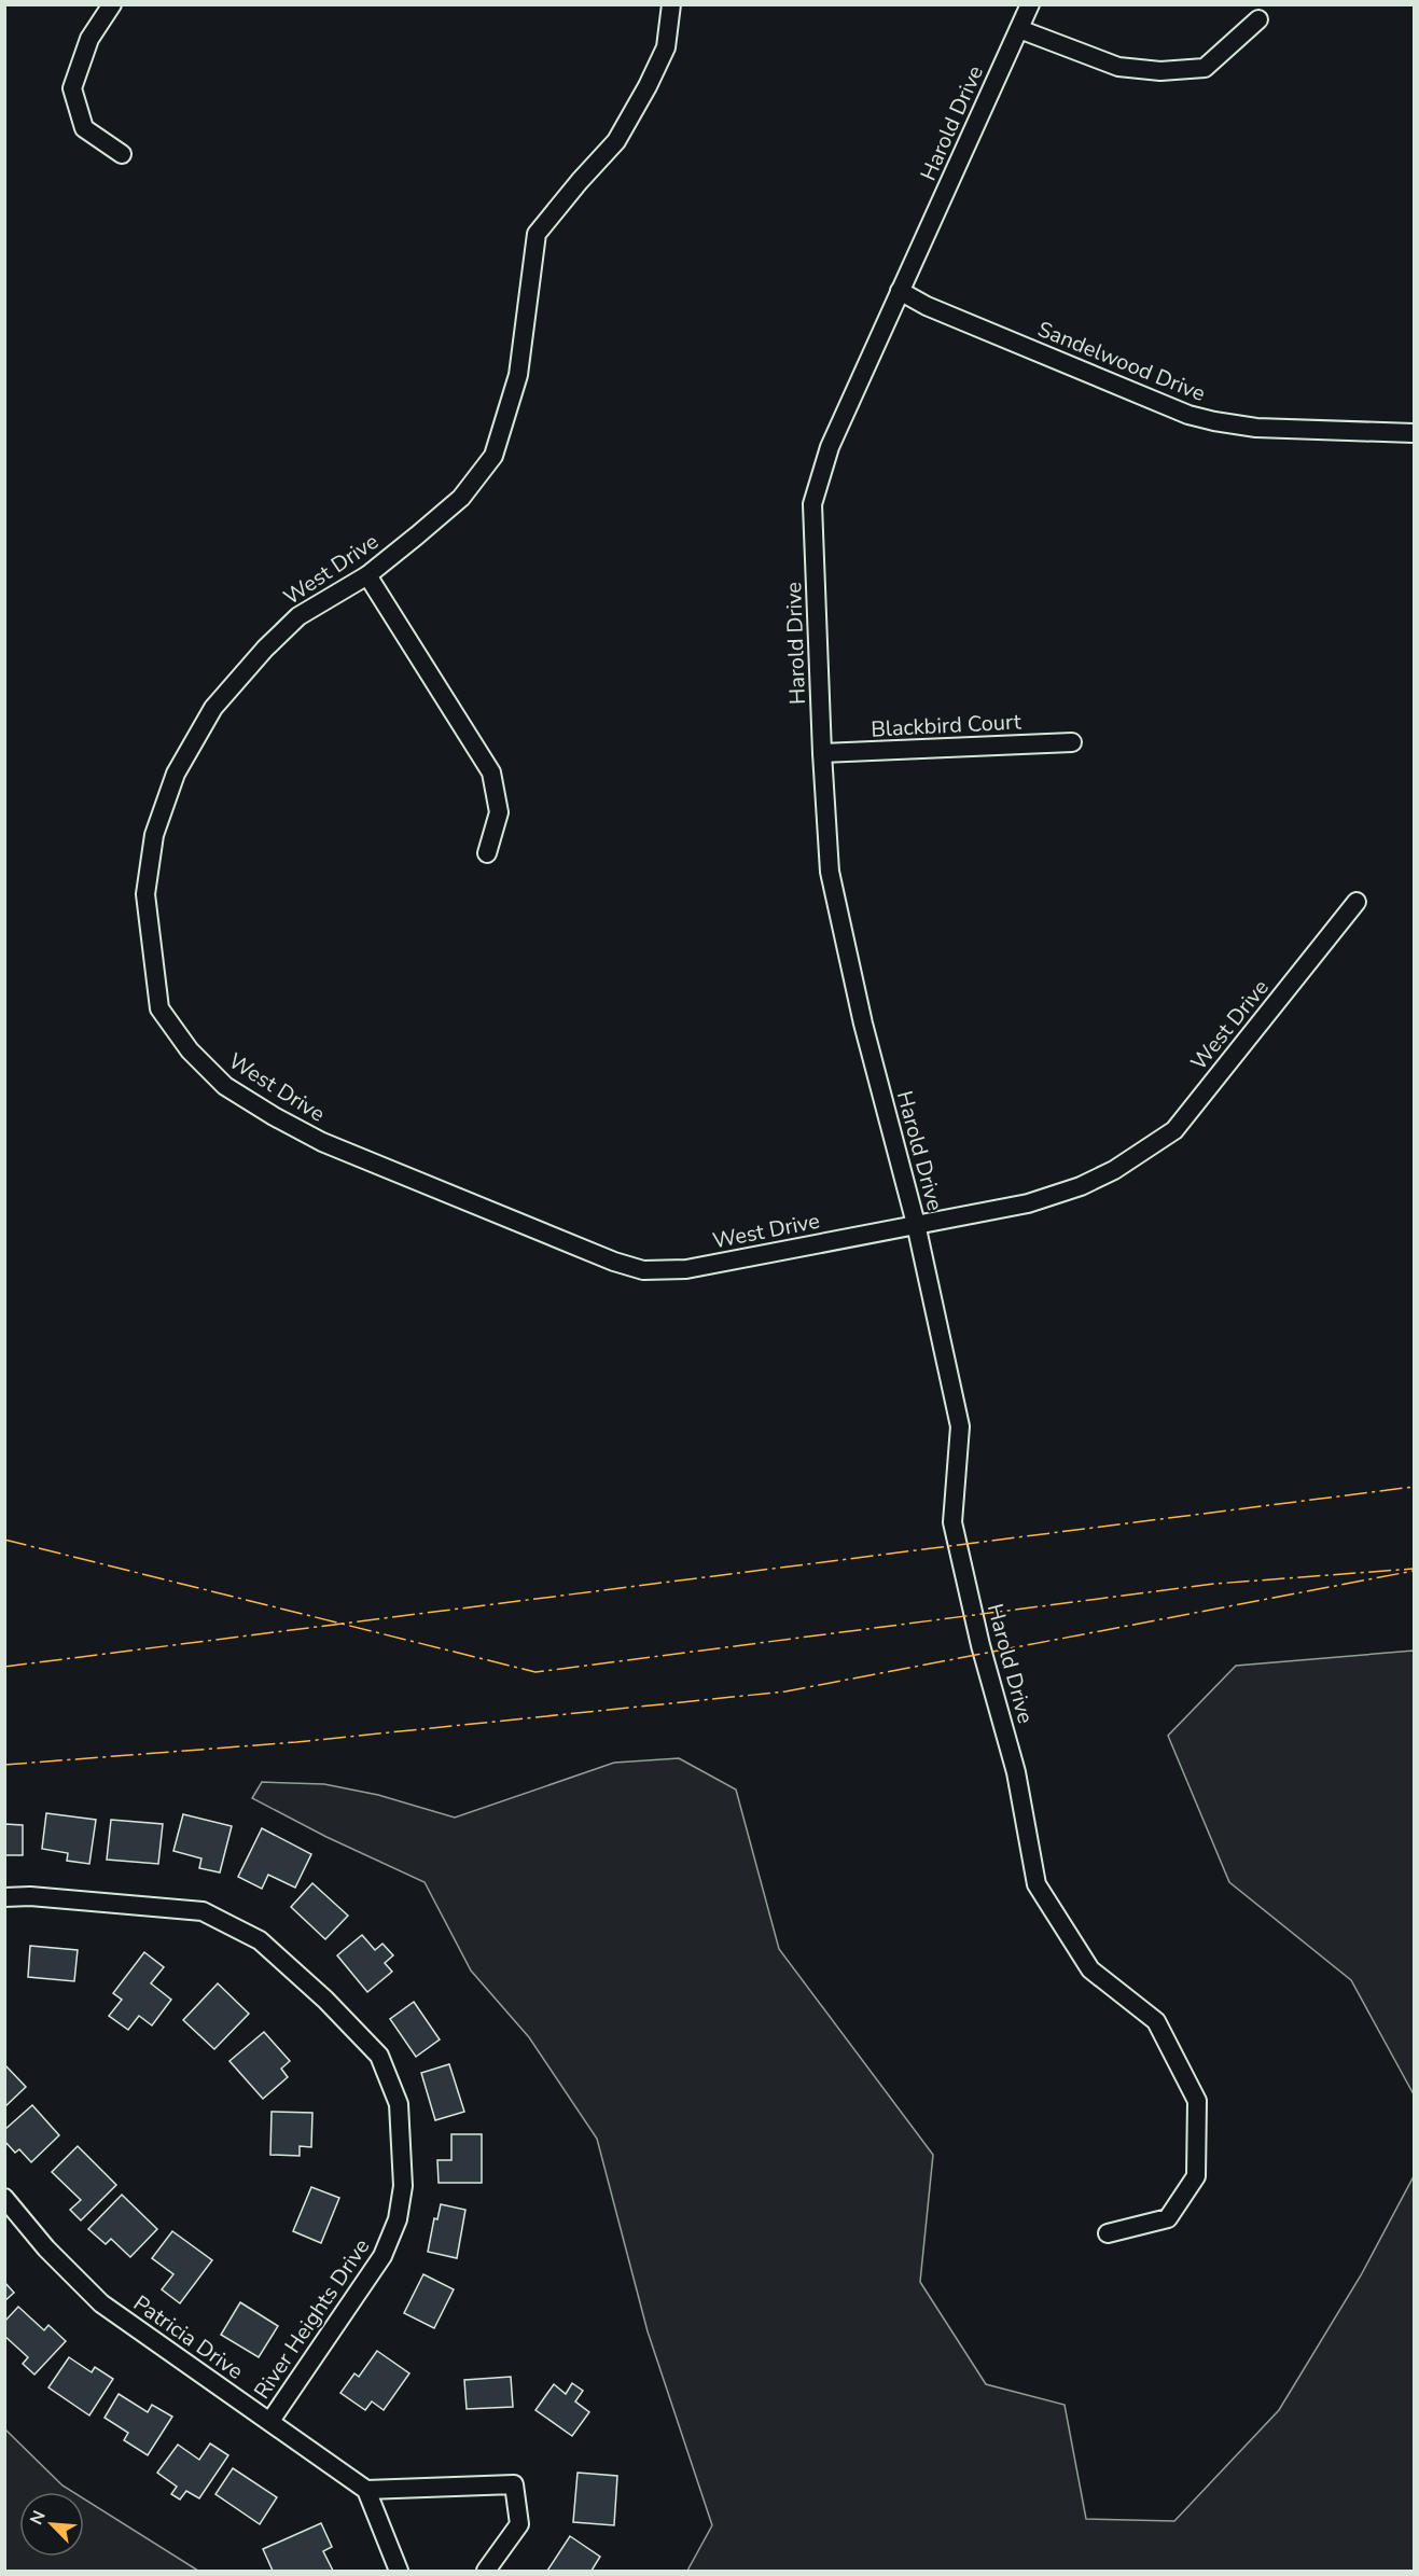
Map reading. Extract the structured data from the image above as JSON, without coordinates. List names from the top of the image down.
{
  "streets": {
    "street": [
      "Harold Drive",
      "Sandelwood Drive",
      "West Drive",
      "Blackbird Court",
      "River Heights Drive",
      "Patricia Drive"
    ]
  },
  "crossings": [
    ["Harold Drive", "Sandelwood Drive"],
    ["Harold Drive", "West Drive"],
    ["Harold Drive", "Blackbird Court"],
    ["River Heights Drive", "Patricia Drive"]
  ],
  "north": "top left"
}
